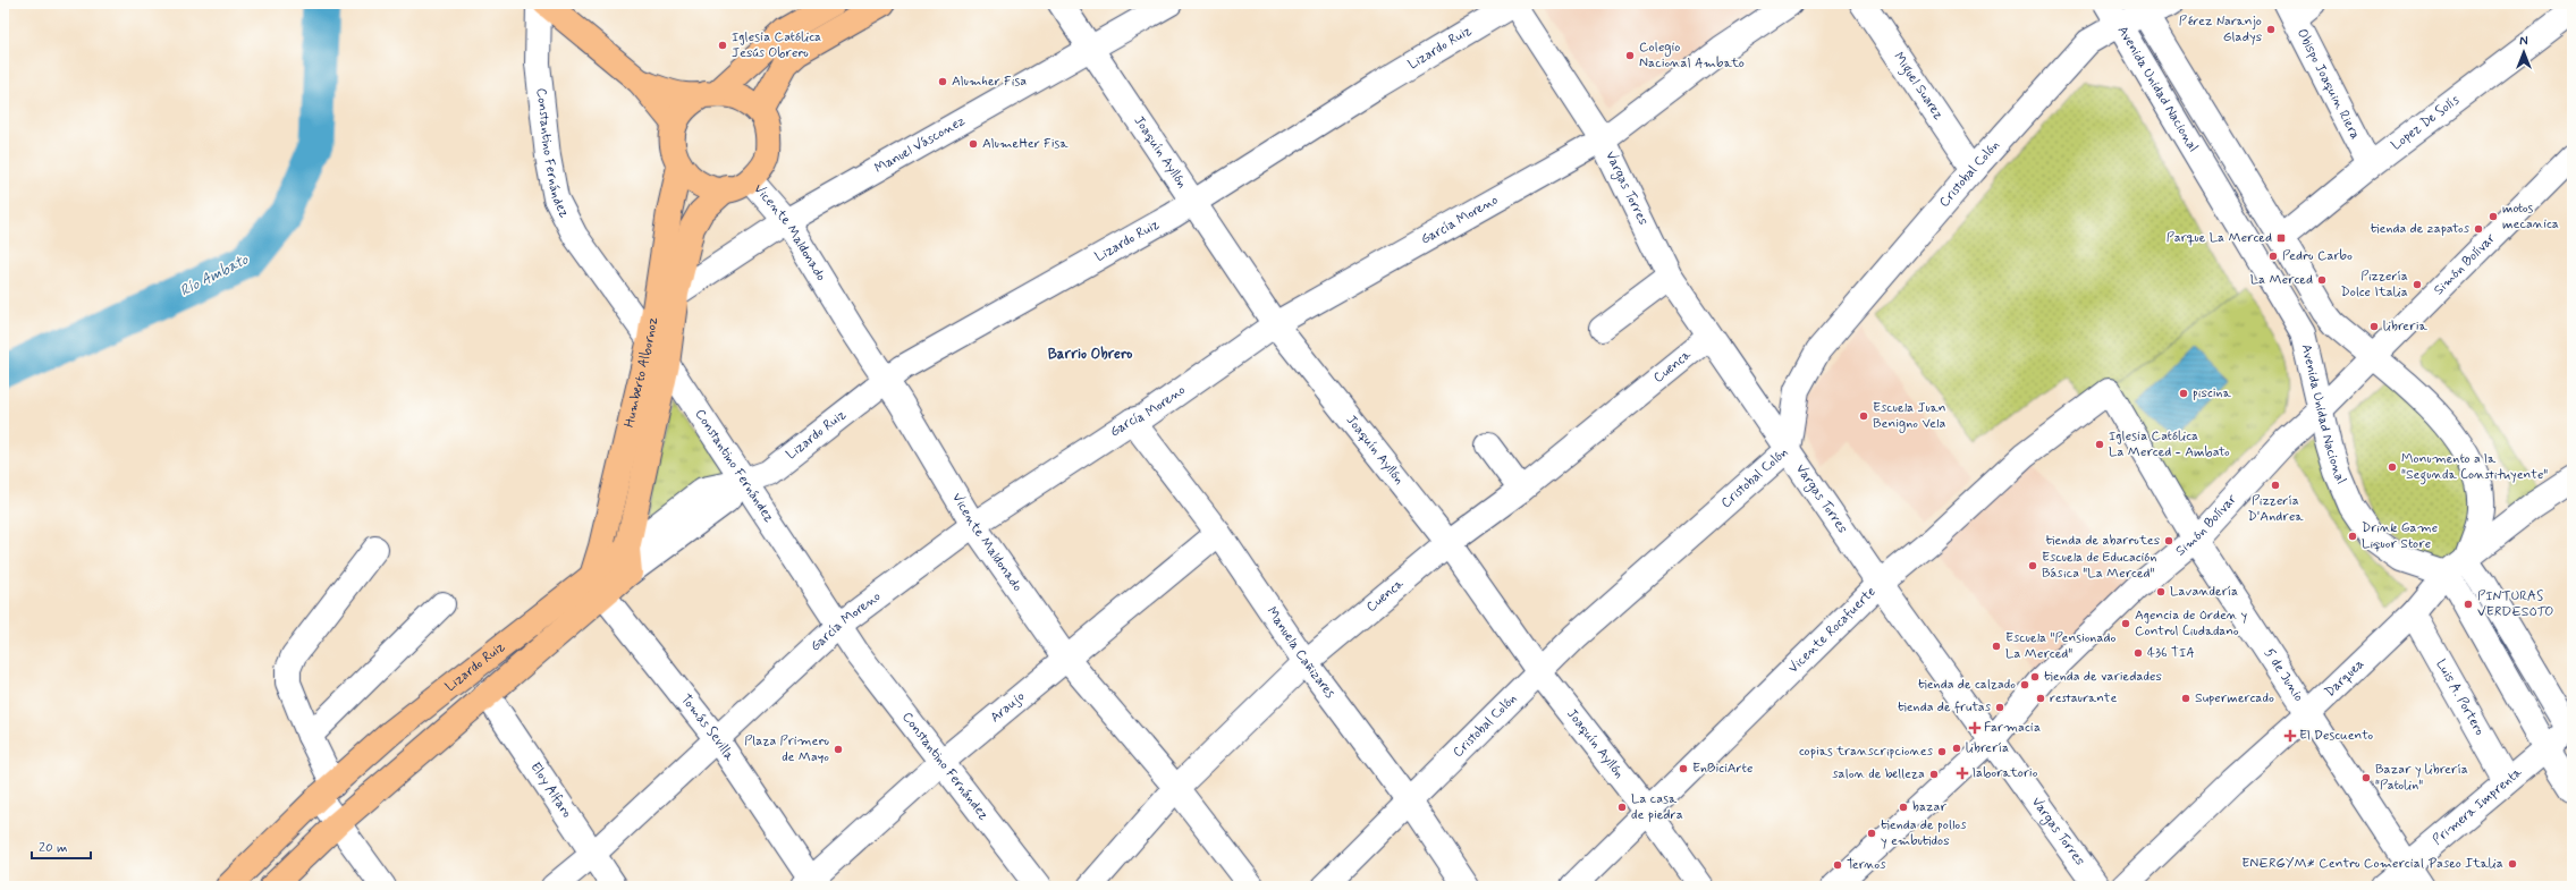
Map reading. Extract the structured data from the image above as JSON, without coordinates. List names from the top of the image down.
{
  "streets": {
    "main road": ["Lizardo Ruiz", "Humberto Albornoz"],
    "street": [
      "Obispo Joaquin Riera",
      "Miguel Suarez",
      "Avenida Unidad Nacional",
      "Lopez De Solís",
      "Manuel Vásconez",
      "Constantino Fernández",
      "Joaquín Ayllón",
      "Cristobal Colón",
      "Vargas Torres",
      "García Moreno",
      "Vicente Maldonado",
      "Simón Bolívar",
      "Cuenca",
      "Vicente Rocafuerte",
      "Manuela Cañizares",
      "5 de Junio",
      "Darquea",
      "Luis A. Portero",
      "Araujo",
      "Tomás Sevilla",
      "Eloy Alfaro",
      "Primera Imprenta"
    ]
  },
  "crossings": [
    ["Lizardo Ruiz", "Constantino Fernández"],
    ["Lizardo Ruiz", "Joaquín Ayllón"],
    ["Lizardo Ruiz", "Vargas Torres"],
    ["Lizardo Ruiz", "Vicente Maldonado"],
    ["Lizardo Ruiz", "Humberto Albornoz"],
    ["Lizardo Ruiz", "Tomás Sevilla"],
    ["Lizardo Ruiz", "Eloy Alfaro"],
    ["Obispo Joaquin Riera", "Lopez De Solís"],
    ["Miguel Suarez", "Cristobal Colón"],
    ["Avenida Unidad Nacional", "Lopez De Solís"],
    ["Avenida Unidad Nacional", "Cristobal Colón"],
    ["Avenida Unidad Nacional", "Simón Bolívar"],
    ["Avenida Unidad Nacional", "Darquea"],
    ["Manuel Vásconez", "Joaquín Ayllón"],
    ["Manuel Vásconez", "Vicente Maldonado"],
    ["Manuel Vásconez", "Humberto Albornoz"],
    ["Constantino Fernández", "García Moreno"],
    ["Constantino Fernández", "Humberto Albornoz"],
    ["Constantino Fernández", "Araujo"],
    ["Joaquín Ayllón", "Cristobal Colón"],
    ["Joaquín Ayllón", "García Moreno"],
    ["Joaquín Ayllón", "Cuenca"],
    ["Joaquín Ayllón", "Vicente Rocafuerte"],
    ["Cristobal Colón", "Vargas Torres"],
    ["Cristobal Colón", "Manuela Cañizares"],
    ["Vargas Torres", "García Moreno"],
    ["Vargas Torres", "Simón Bolívar"],
    ["Vargas Torres", "Cuenca"],
    ["Vargas Torres", "Vicente Rocafuerte"],
    ["García Moreno", "Vicente Maldonado"],
    ["García Moreno", "Manuela Cañizares"],
    ["García Moreno", "Tomás Sevilla"],
    ["García Moreno", "Eloy Alfaro"],
    ["Vicente Maldonado", "Cuenca"],
    ["Vicente Maldonado", "Humberto Albornoz"],
    ["Vicente Maldonado", "Araujo"],
    ["Simón Bolívar", "5 de Junio"],
    ["Cuenca", "Manuela Cañizares"],
    ["Humberto Albornoz", "Tomás Sevilla"],
    ["Vicente Rocafuerte", "5 de Junio"],
    ["Manuela Cañizares", "Araujo"],
    ["5 de Junio", "Darquea"],
    ["5 de Junio", "Primera Imprenta"],
    ["Darquea", "Luis A. Portero"],
    ["Luis A. Portero", "Primera Imprenta"],
    ["Araujo", "Tomás Sevilla"]
  ],
  "districts": ["Barrio Obrero"],
  "water": ["Río Ambato"],
  "places": {
    "other": [
      "Pérez Naranjo Gladys",
      "Iglesia Católica Jesús Obrero",
      "Colegio Nacional Ambato",
      "Alumher Fisa",
      "AlumeHer Fisa",
      "motos mecanica",
      "tienda de zapatos",
      "Pedro Carbo",
      "La Merced",
      "Pizzería Dolce Italia",
      "libreria",
      "piscina",
      "Escuela Juan Benigno Vela",
      "Iglesia Católica La Merced - Ambato",
      "Monumento a la \"Segunda Constituyente\"",
      "Pizzería D'Andrea",
      "Drink Game Liquor Store",
      "tienda de abarrotes",
      "Escuela de Educación Básica \"La Merced\"",
      "Lavandería",
      "PINTURAS VERDESOTO",
      "Agencia de Orden y Control Ciudadano",
      "Escuela \"Pensionado La Merced\"",
      "436 TIA",
      "tienda de variedades",
      "tienda de calzado",
      "restaurante",
      "Supermercado",
      "tienda de frutas",
      "librería",
      "Plaza Primero de Mayo",
      "copias transcripciones",
      "EnBiciArte",
      "salon de belleza",
      "Bazar y librería \"Patolin\"",
      "La casa de piedra",
      "bazar",
      "tienda de pollos y embutidos",
      "ENERGYM* Centro Comercial Paseo Italia",
      "Ternos"
    ],
    "transit": ["Parque La Merced"],
    "health": ["Farmacia", "El Descuento", "laboratorio"]
  },
  "scale_bar": "20 m",
  "north": "top"
}
